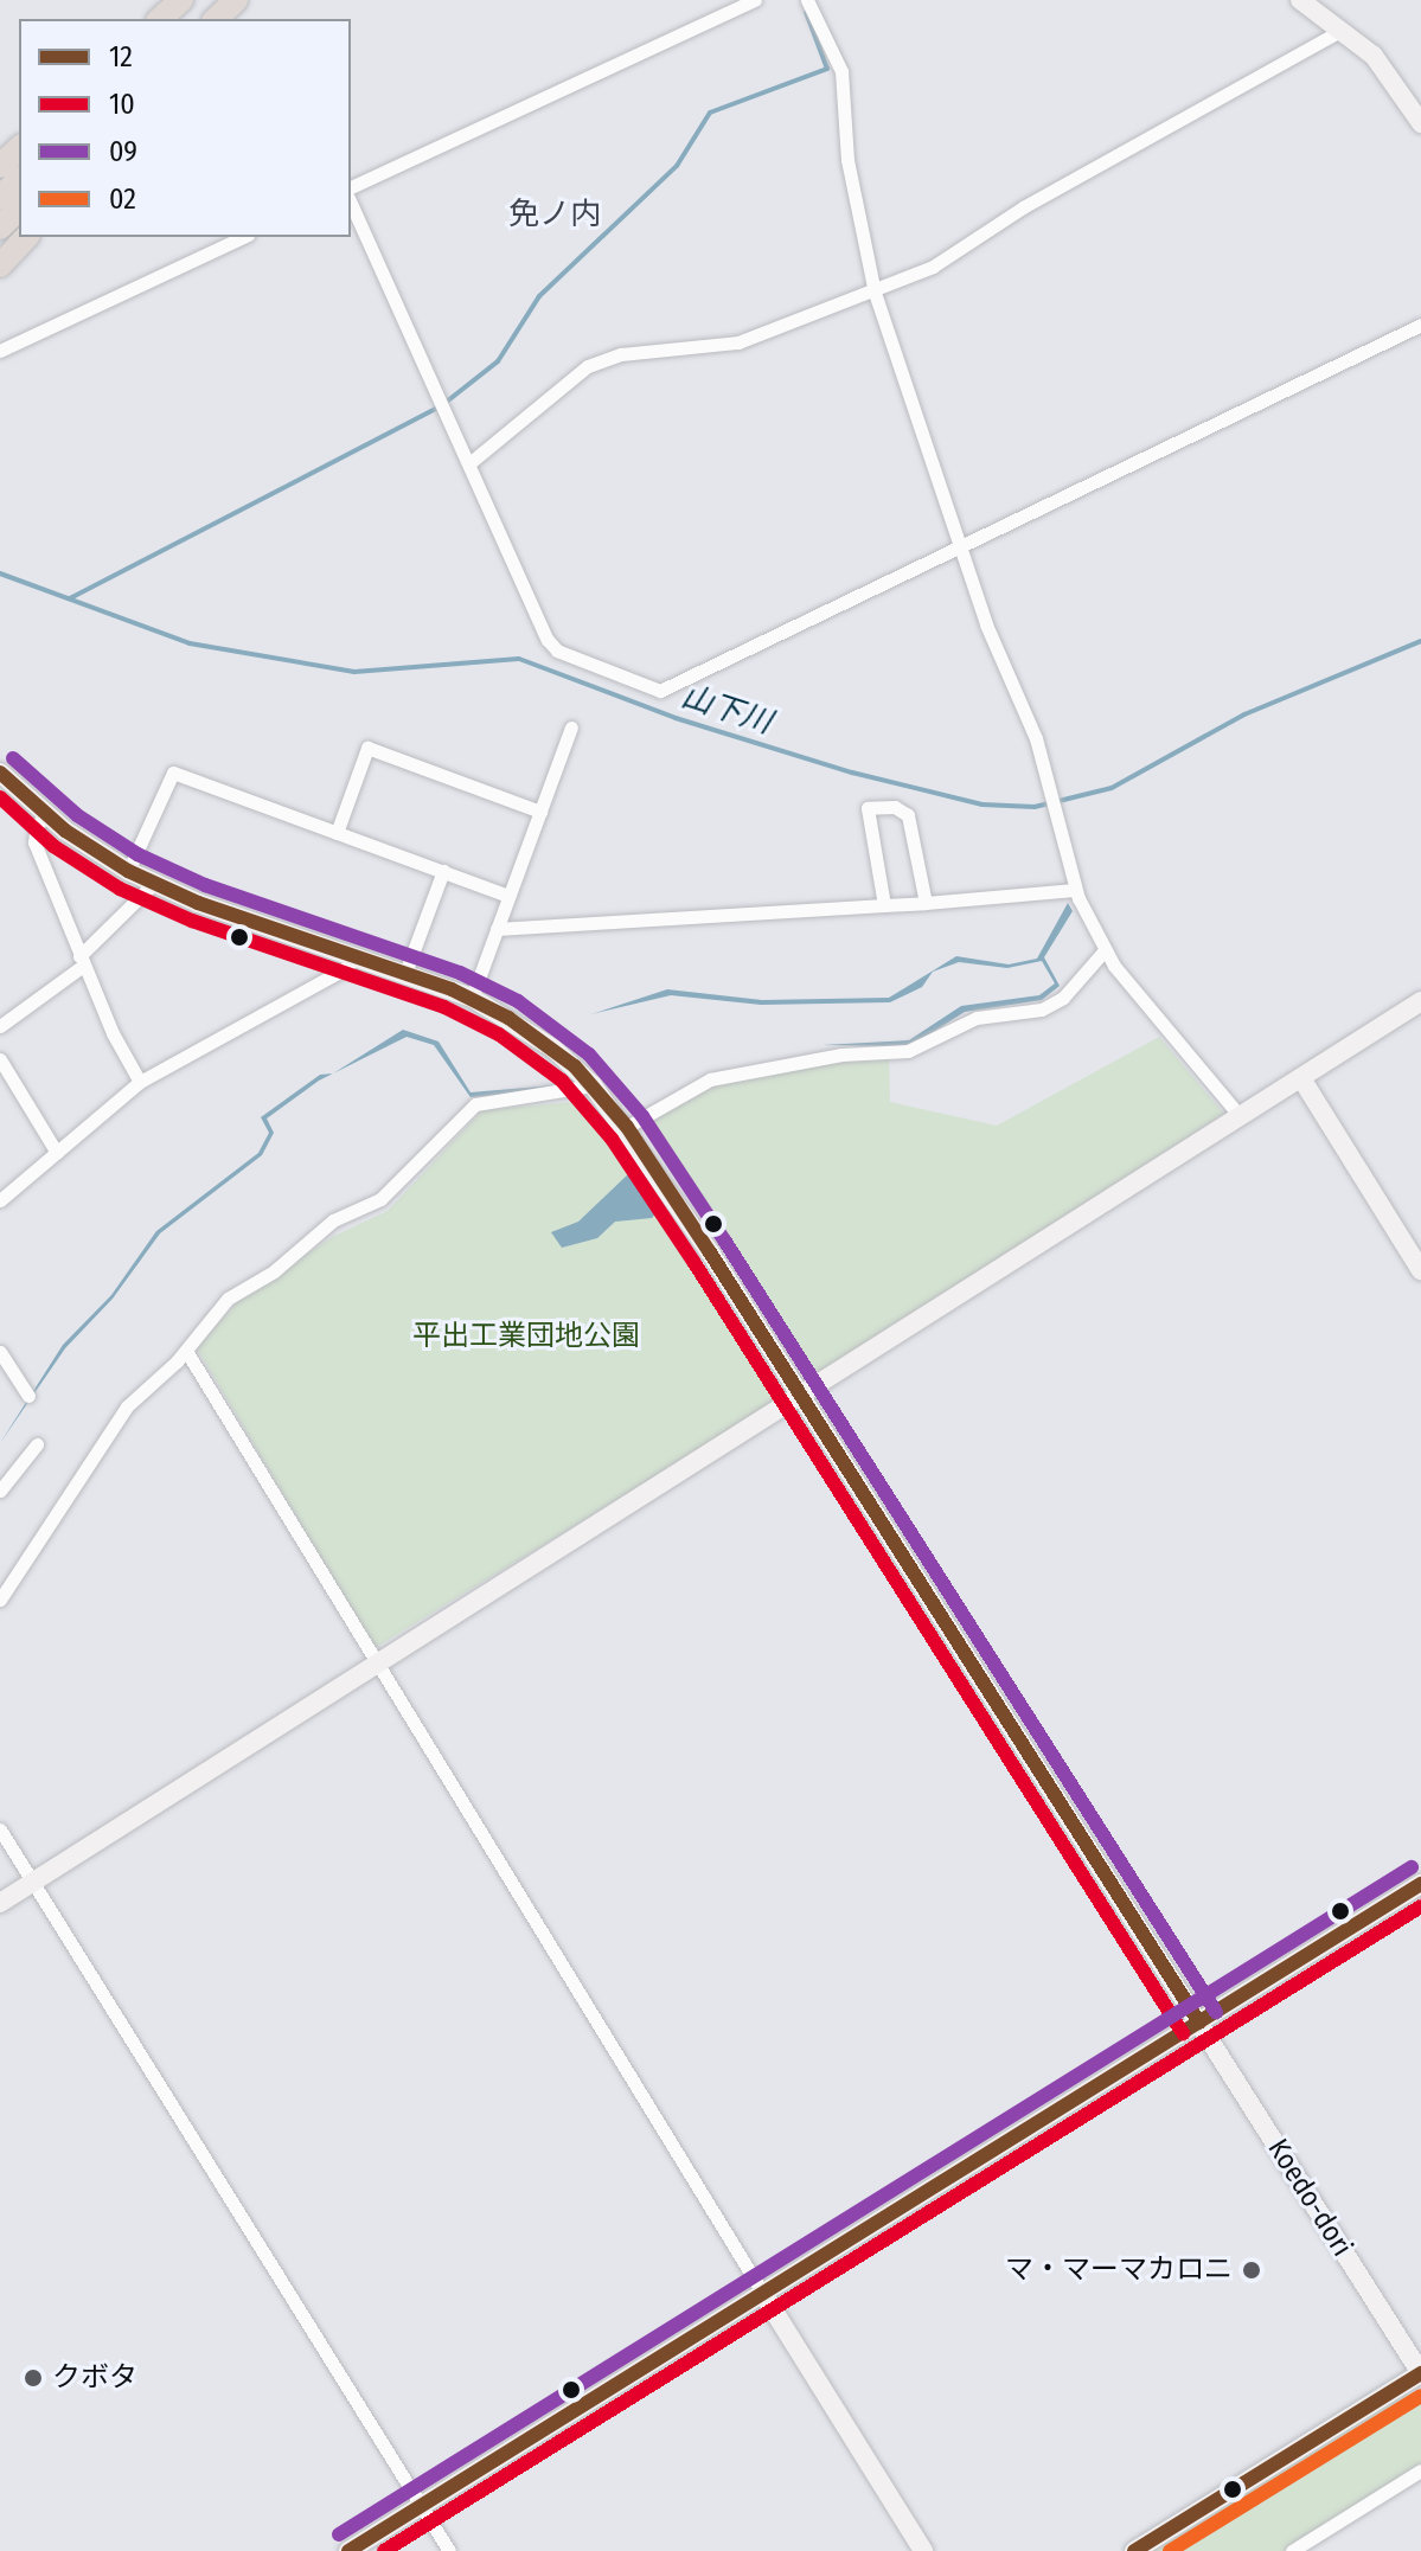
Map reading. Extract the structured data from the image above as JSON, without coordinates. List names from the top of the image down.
{
  "streets": {
    "street": ["Koedo-dori"]
  },
  "districts": ["免ノ内"],
  "water": ["山下川"],
  "parks": ["平出工業団地公園"],
  "places": ["マ・マーマカロニ", "クボタ"],
  "lines": [
    "transit line 09",
    "transit line 12",
    "transit line 10",
    "transit line 02"
  ],
  "legend": [
    "12",
    "10",
    "09",
    "02"
  ]
}
